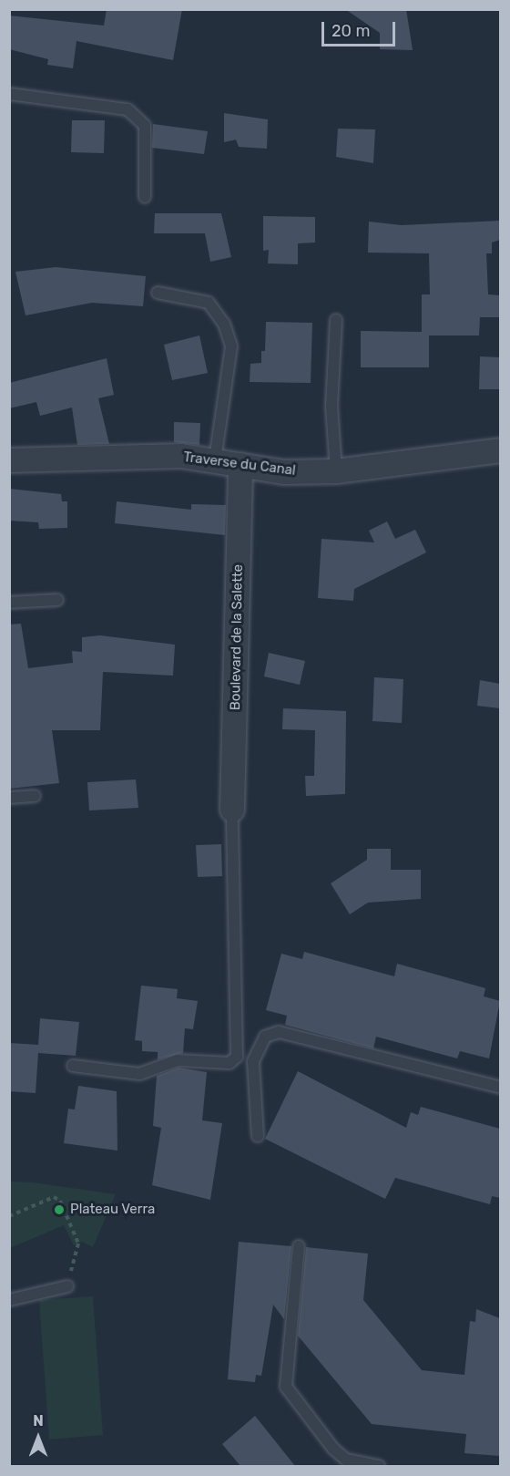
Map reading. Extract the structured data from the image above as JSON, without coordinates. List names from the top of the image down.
{
  "streets": {
    "street": ["Traverse du Canal", "Boulevard de la Salette"]
  },
  "crossings": [
    ["Traverse du Canal", "Boulevard de la Salette"]
  ],
  "places": ["Plateau Verra"],
  "scale_bar": "20 m",
  "north": "top"
}
